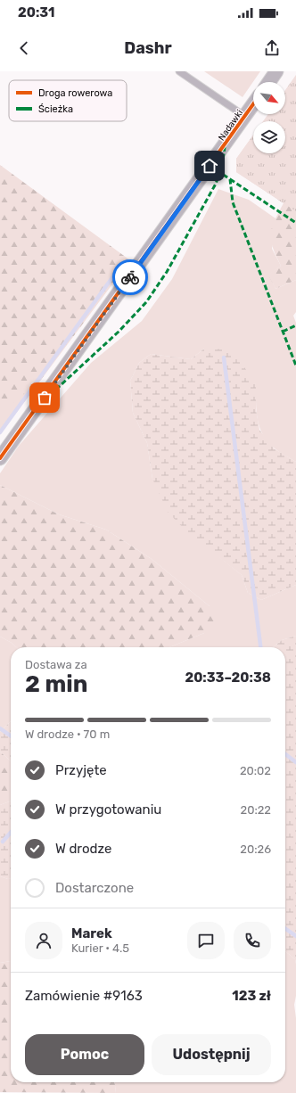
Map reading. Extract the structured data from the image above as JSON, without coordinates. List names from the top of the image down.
{
  "streets": {
    "street": ["Nadawki"]
  },
  "legend": ["Droga rowerowa", "Ścieżka"],
  "north": "bottom right",
  "page": {
    "status": "20:31",
    "header": "Dashr",
    "heading": ["2 min", "Dostawa za", "20:33–20:38"],
    "panel": [
      "Marek",
      "Kurier · 4.5",
      "Zamówienie #9163",
      "123 zł"
    ],
    "bar": "W drodze · 70 m",
    "list": [
      ["Przyjęte", "20:02"],
      ["W przygotowaniu", "20:22"],
      ["W drodze", "20:26"],
      "Dostarczone"
    ],
    "buttons": ["Pomoc", "Udostępnij"]
  }
}
